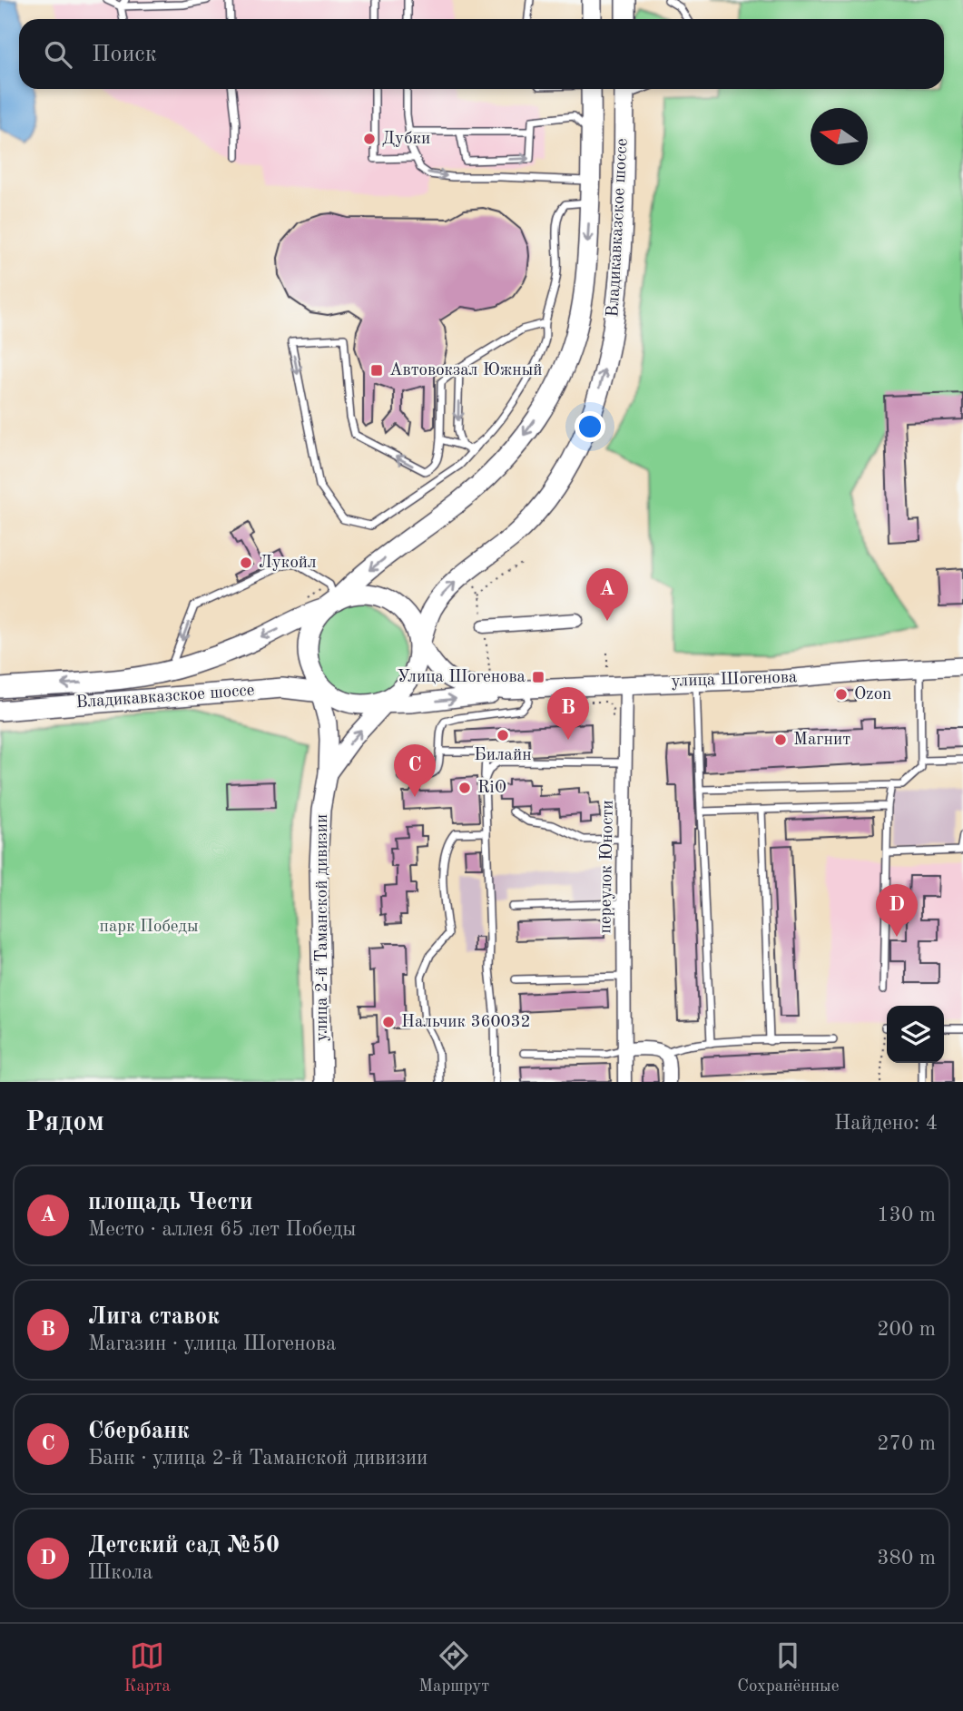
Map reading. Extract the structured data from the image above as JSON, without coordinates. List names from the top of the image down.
{
  "streets": {
    "main road": ["Владикавказское шоссе"],
    "street": ["улица Шогенова", "переулок Юности", "улица 2-й Таманской дивизии"]
  },
  "crossings": [
    ["Владикавказское шоссе", "улица 2-й Таманской дивизии"],
    ["улица Шогенова", "переулок Юности"]
  ],
  "parks": ["парк Победы"],
  "places": {
    "other": [
      "Дубки",
      "Лукойл",
      "Ozon",
      "Билайн",
      "Магнит",
      "RiO",
      "Нальчик 360032"
    ],
    "transit": ["Автовокзал Южный", "Улица Шогенова"]
  },
  "north": "left",
  "page": {
    "search": "Поиск",
    "pins": [
      "A",
      "B",
      "C",
      "D"
    ],
    "heading": ["Рядом", "Найдено: 4"],
    "list": [
      {
        "mark": "A",
        "name": "площадь Чести",
        "note": "Место · аллея 65 лет Победы",
        "value": "130 m"
      },
      {
        "mark": "B",
        "name": "Лига ставок",
        "note": "Магазин · улица Шогенова",
        "value": "200 m"
      },
      {
        "mark": "C",
        "name": "Сбербанк",
        "note": "Банк · улица 2-й Таманской дивизии",
        "value": "270 m"
      },
      {
        "mark": "D",
        "name": "Детский сад №50",
        "note": "Школа",
        "value": "380 m"
      }
    ],
    "nav": ["Карта", "Маршрут", "Сохранённые"]
  }
}
